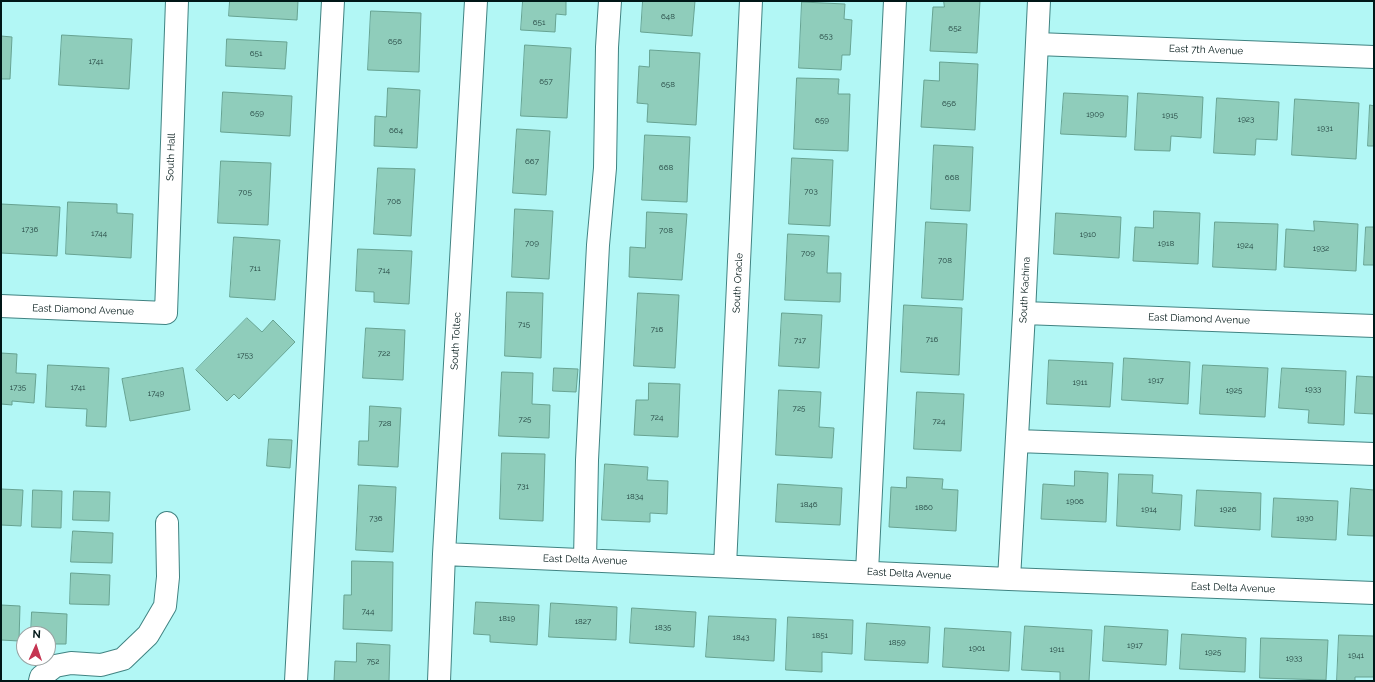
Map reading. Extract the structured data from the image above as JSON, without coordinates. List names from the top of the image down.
{
  "streets": {
    "street": [
      "East 7th Avenue",
      "South Hall",
      "South Oracle",
      "South Kachina",
      "East Diamond Avenue",
      "South Toltec",
      "East Delta Avenue"
    ]
  },
  "crossings": [
    ["East 7th Avenue", "South Kachina"],
    ["South Hall", "East Diamond Avenue"],
    ["South Oracle", "East Delta Avenue"],
    ["South Kachina", "East Diamond Avenue"],
    ["South Kachina", "East Delta Avenue"],
    ["South Toltec", "East Delta Avenue"]
  ],
  "house_numbers": [
    "648",
    "651",
    "652",
    "653",
    "656",
    "651",
    "1741",
    "657",
    "658",
    "656",
    "659",
    "1909",
    "1915",
    "1923",
    "659",
    "1931",
    "664",
    "667",
    "668",
    "668",
    "703",
    "705",
    "706",
    "1736",
    "708",
    "1744",
    "1910",
    "709",
    "1918",
    "1924",
    "1932",
    "709",
    "708",
    "711",
    "714",
    "715",
    "716",
    "716",
    "717",
    "722",
    "1753",
    "1917",
    "1911",
    "1735",
    "1741",
    "1933",
    "1925",
    "1749",
    "725",
    "724",
    "725",
    "724",
    "728",
    "731",
    "1834",
    "1906",
    "1846",
    "1860",
    "1914",
    "1926",
    "736",
    "1930",
    "744",
    "1819",
    "1827",
    "1835",
    "1851",
    "1843",
    "1859",
    "1917",
    "1901",
    "1911",
    "1925",
    "1941",
    "1933",
    "752"
  ],
  "north": "top"
}
